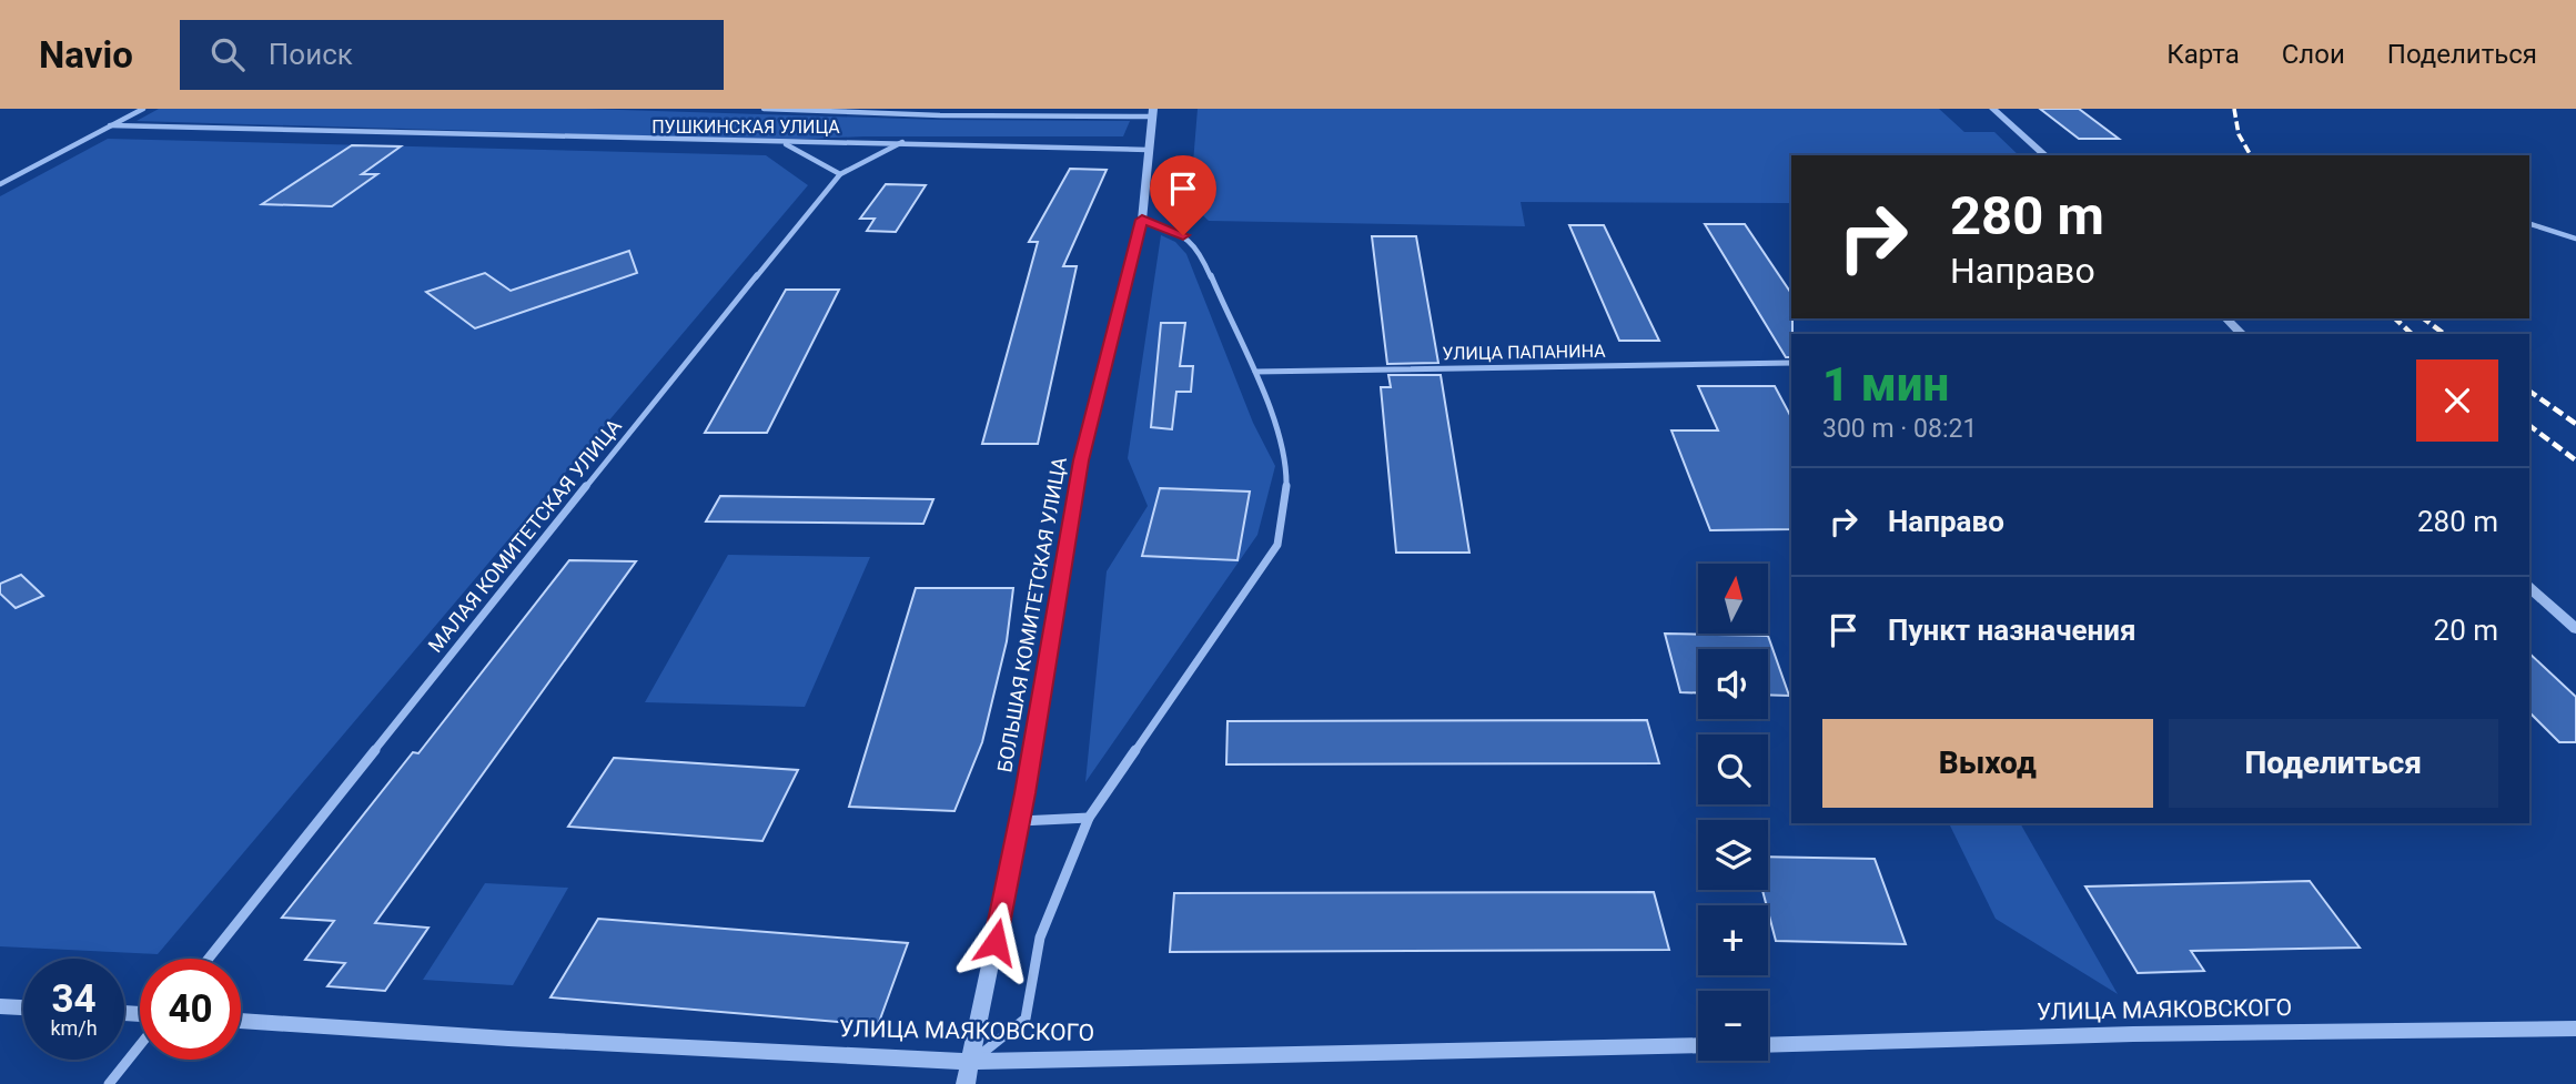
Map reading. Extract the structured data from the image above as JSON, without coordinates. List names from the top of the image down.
{
  "streets": {
    "street": [
      "ПУШКИНСКАЯ УЛИЦА",
      "УЛИЦА ПАПАНИНА",
      "МАЛАЯ КОМИТЕТСКАЯ УЛИЦА",
      "БОЛЬШАЯ КОМИТЕТСКАЯ УЛИЦА",
      "УЛИЦА МАЯКОВСКОГО"
    ]
  },
  "crossings": [
    ["ПУШКИНСКАЯ УЛИЦА", "МАЛАЯ КОМИТЕТСКАЯ УЛИЦА"],
    ["ПУШКИНСКАЯ УЛИЦА", "БОЛЬШАЯ КОМИТЕТСКАЯ УЛИЦА"],
    ["БОЛЬШАЯ КОМИТЕТСКАЯ УЛИЦА", "УЛИЦА МАЯКОВСКОГО"]
  ],
  "north": "top",
  "page": {
    "header": "Navio",
    "search": "Поиск",
    "nav": ["Карта", "Слои", "Поделиться"],
    "turn": ["280 m", "Направо"],
    "heading": ["1 мин", "300 m · 08:21"],
    "list": [
      {
        "name": "Направо",
        "value": "280 m"
      },
      {
        "name": "Пункт назначения",
        "value": "20 m"
      }
    ],
    "map_buttons": ["+", "−"],
    "buttons": ["Выход", "Поделиться"],
    "speed": "34 km/h",
    "limit": "40"
  }
}
